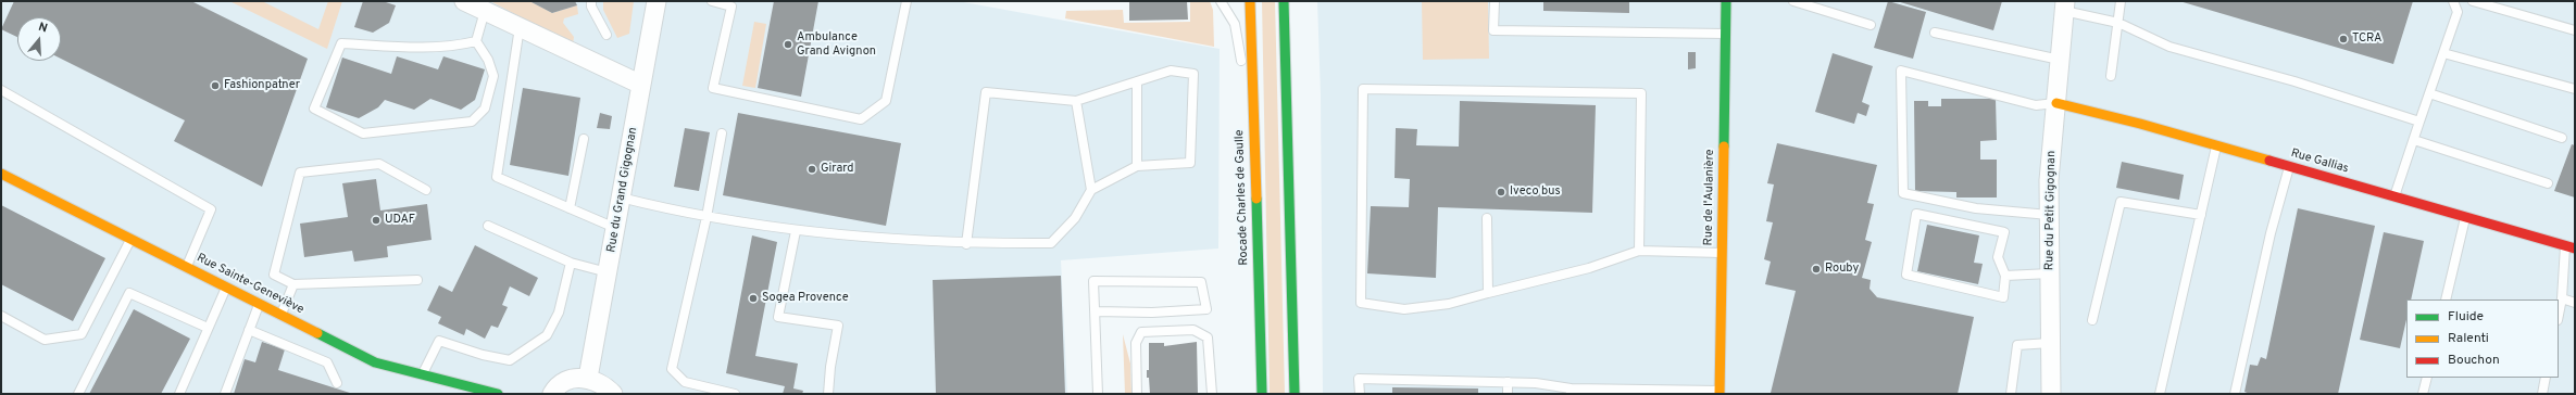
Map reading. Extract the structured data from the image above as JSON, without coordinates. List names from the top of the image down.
{
  "streets": {
    "street": [
      "Rue Gallias",
      "Rue du Grand Gigognan",
      "Rocade Charles de Gaulle",
      "Rue de l'Aulanière",
      "Rue du Petit Gigognan",
      "Rue Sainte-Geneviève"
    ]
  },
  "crossings": [
    ["Rue Gallias", "Rue du Petit Gigognan"]
  ],
  "places": [
    "TCRA",
    "Ambulance Grand Avignon",
    "Fashionpatner",
    "Girard",
    "Iveco bus",
    "UDAF",
    "Rouby",
    "Sogea Provence"
  ],
  "legend": ["Fluide", "Ralenti", "Bouchon"],
  "north": "top"
}
